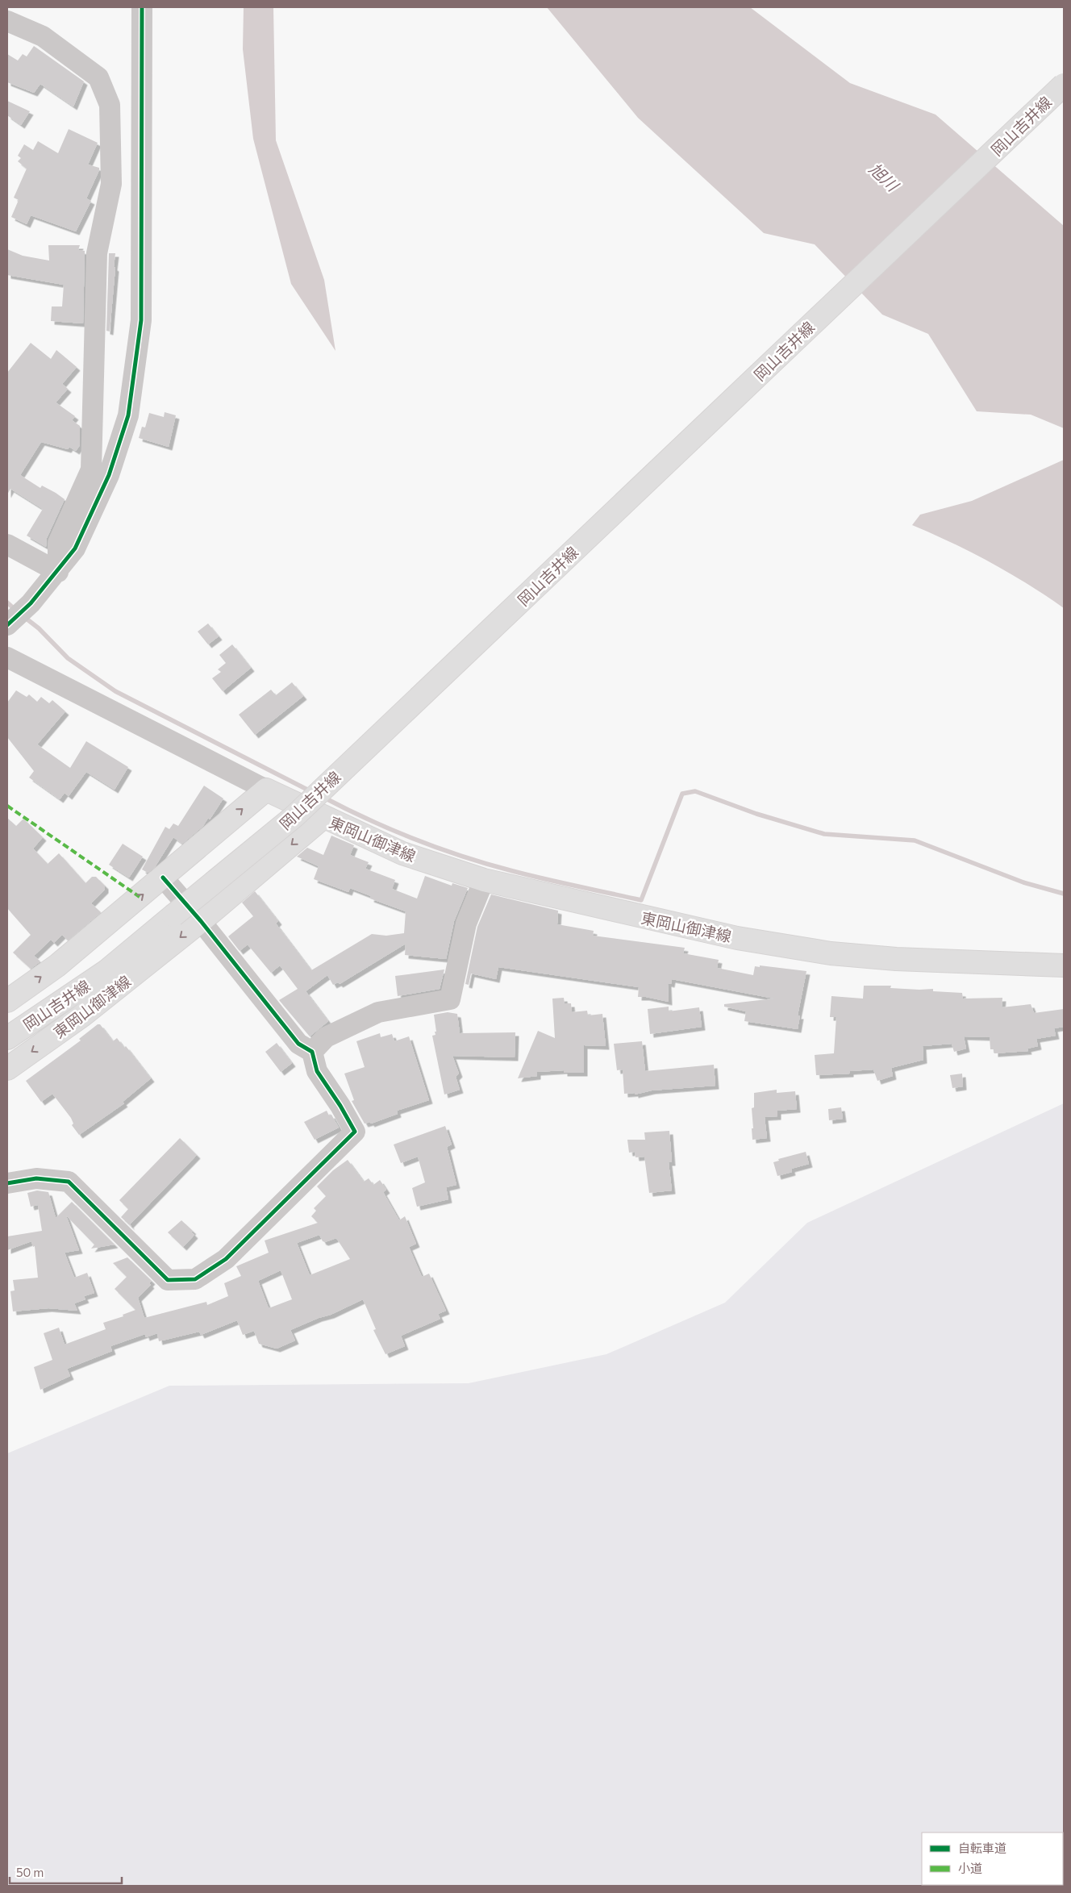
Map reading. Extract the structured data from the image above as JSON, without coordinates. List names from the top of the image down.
{
  "streets": {
    "main road": ["岡山吉井線", "東岡山御津線"]
  },
  "water": ["旭川"],
  "legend": ["自転車道", "小道"],
  "scale_bar": "50 m"
}
